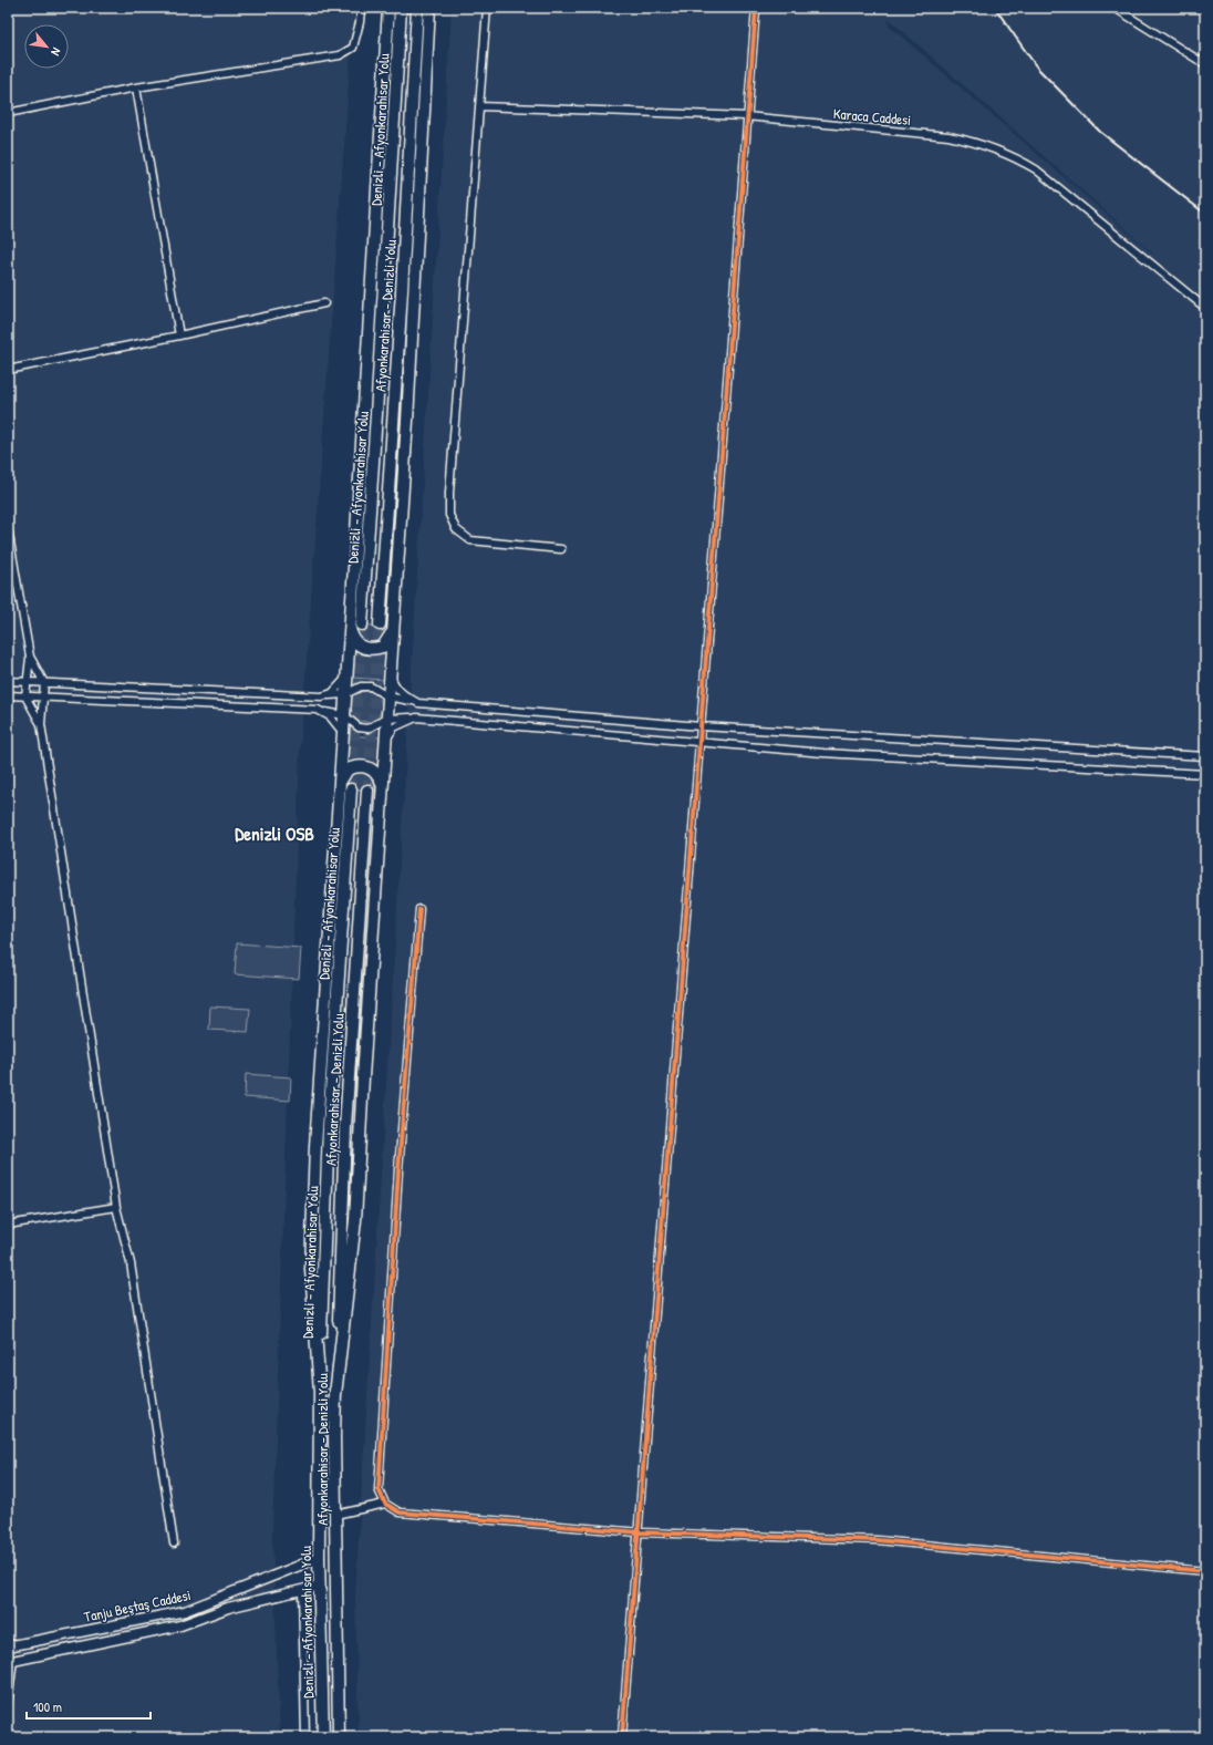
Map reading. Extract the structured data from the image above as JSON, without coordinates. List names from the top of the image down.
{
  "streets": {
    "highway": ["Denizli - Afyonkarahisar Yolu", "Afyonkarahisar - Denizli Yolu"],
    "street": ["Karaca Caddesi", "Tanju Beştaş Caddesi"]
  },
  "crossings": [
    ["Denizli - Afyonkarahisar Yolu", "Tanju Beştaş Caddesi"]
  ],
  "districts": ["Denizli OSB"],
  "scale_bar": "100 m",
  "north": "bottom right"
}
